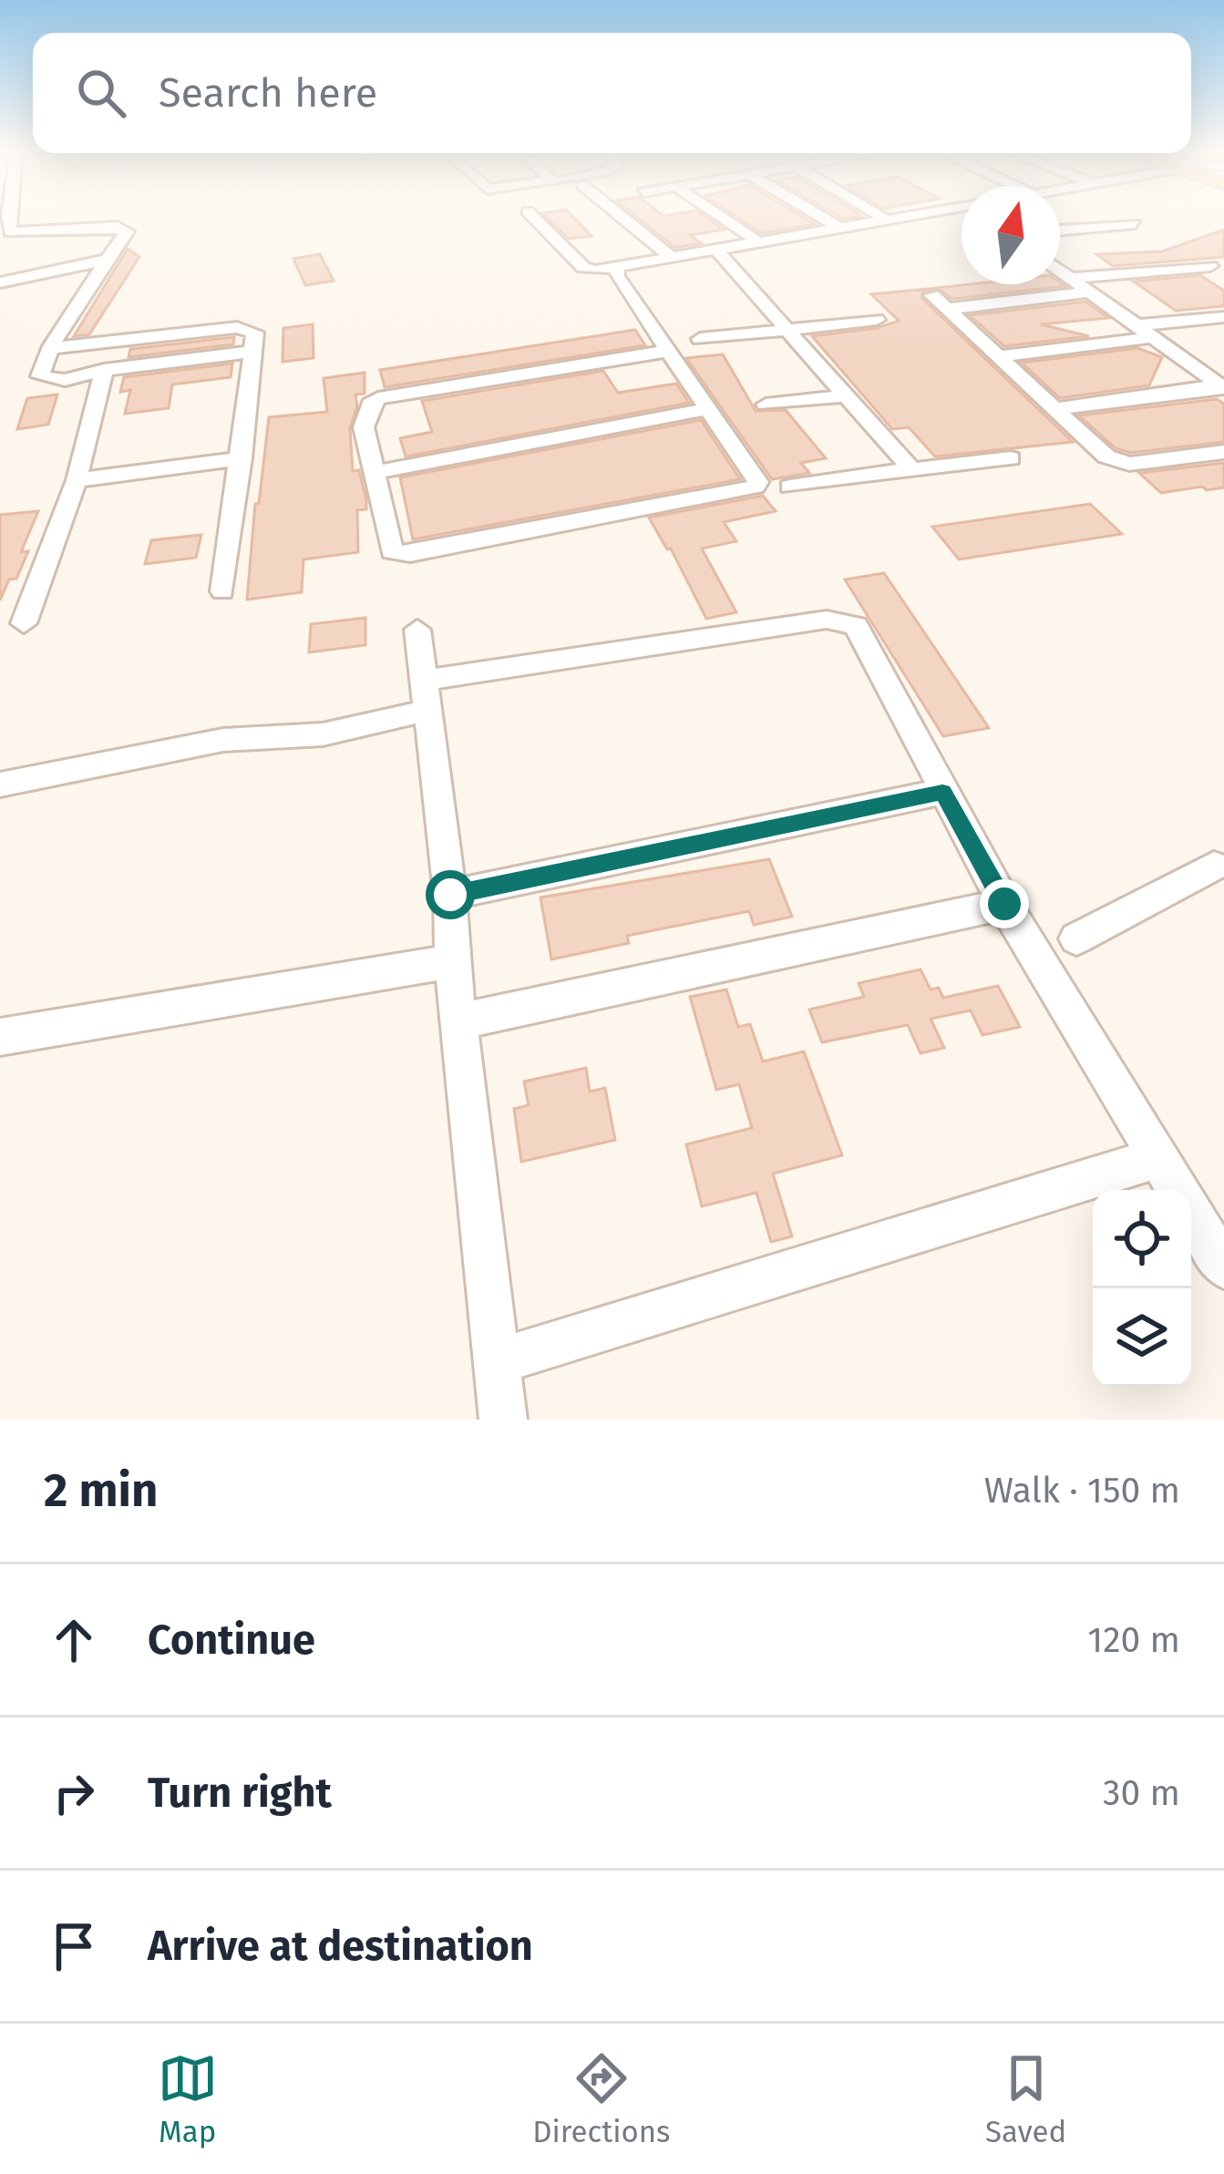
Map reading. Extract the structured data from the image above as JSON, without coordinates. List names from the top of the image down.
{
  "north": "top",
  "page": {
    "search": "Search here",
    "heading": ["2 min", "Walk · 150 m"],
    "list": [
      ["Continue", "120 m"],
      ["Turn right", "30 m"],
      "Arrive at destination"
    ],
    "nav": ["Map", "Directions", "Saved"]
  }
}
